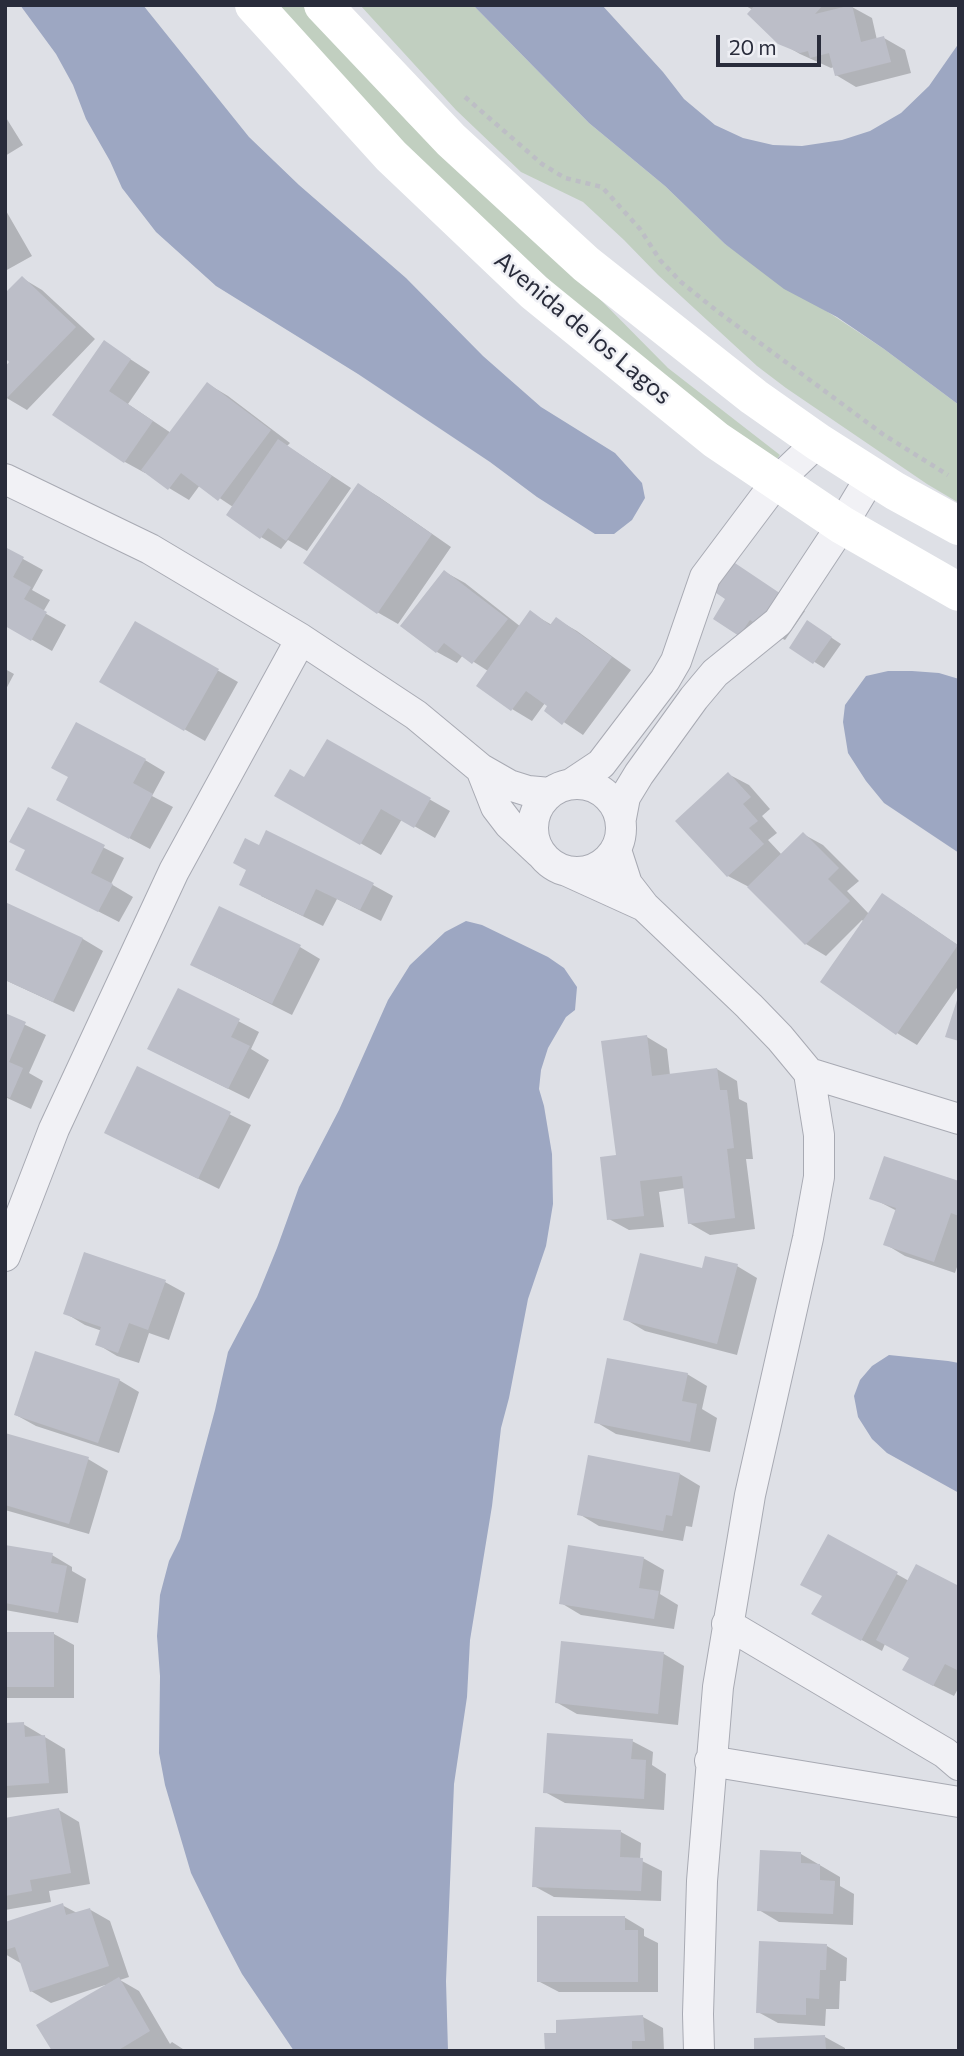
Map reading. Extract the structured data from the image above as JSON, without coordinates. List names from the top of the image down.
{
  "streets": {
    "street": ["Avenida de los Lagos"]
  },
  "scale_bar": "20 m"
}
